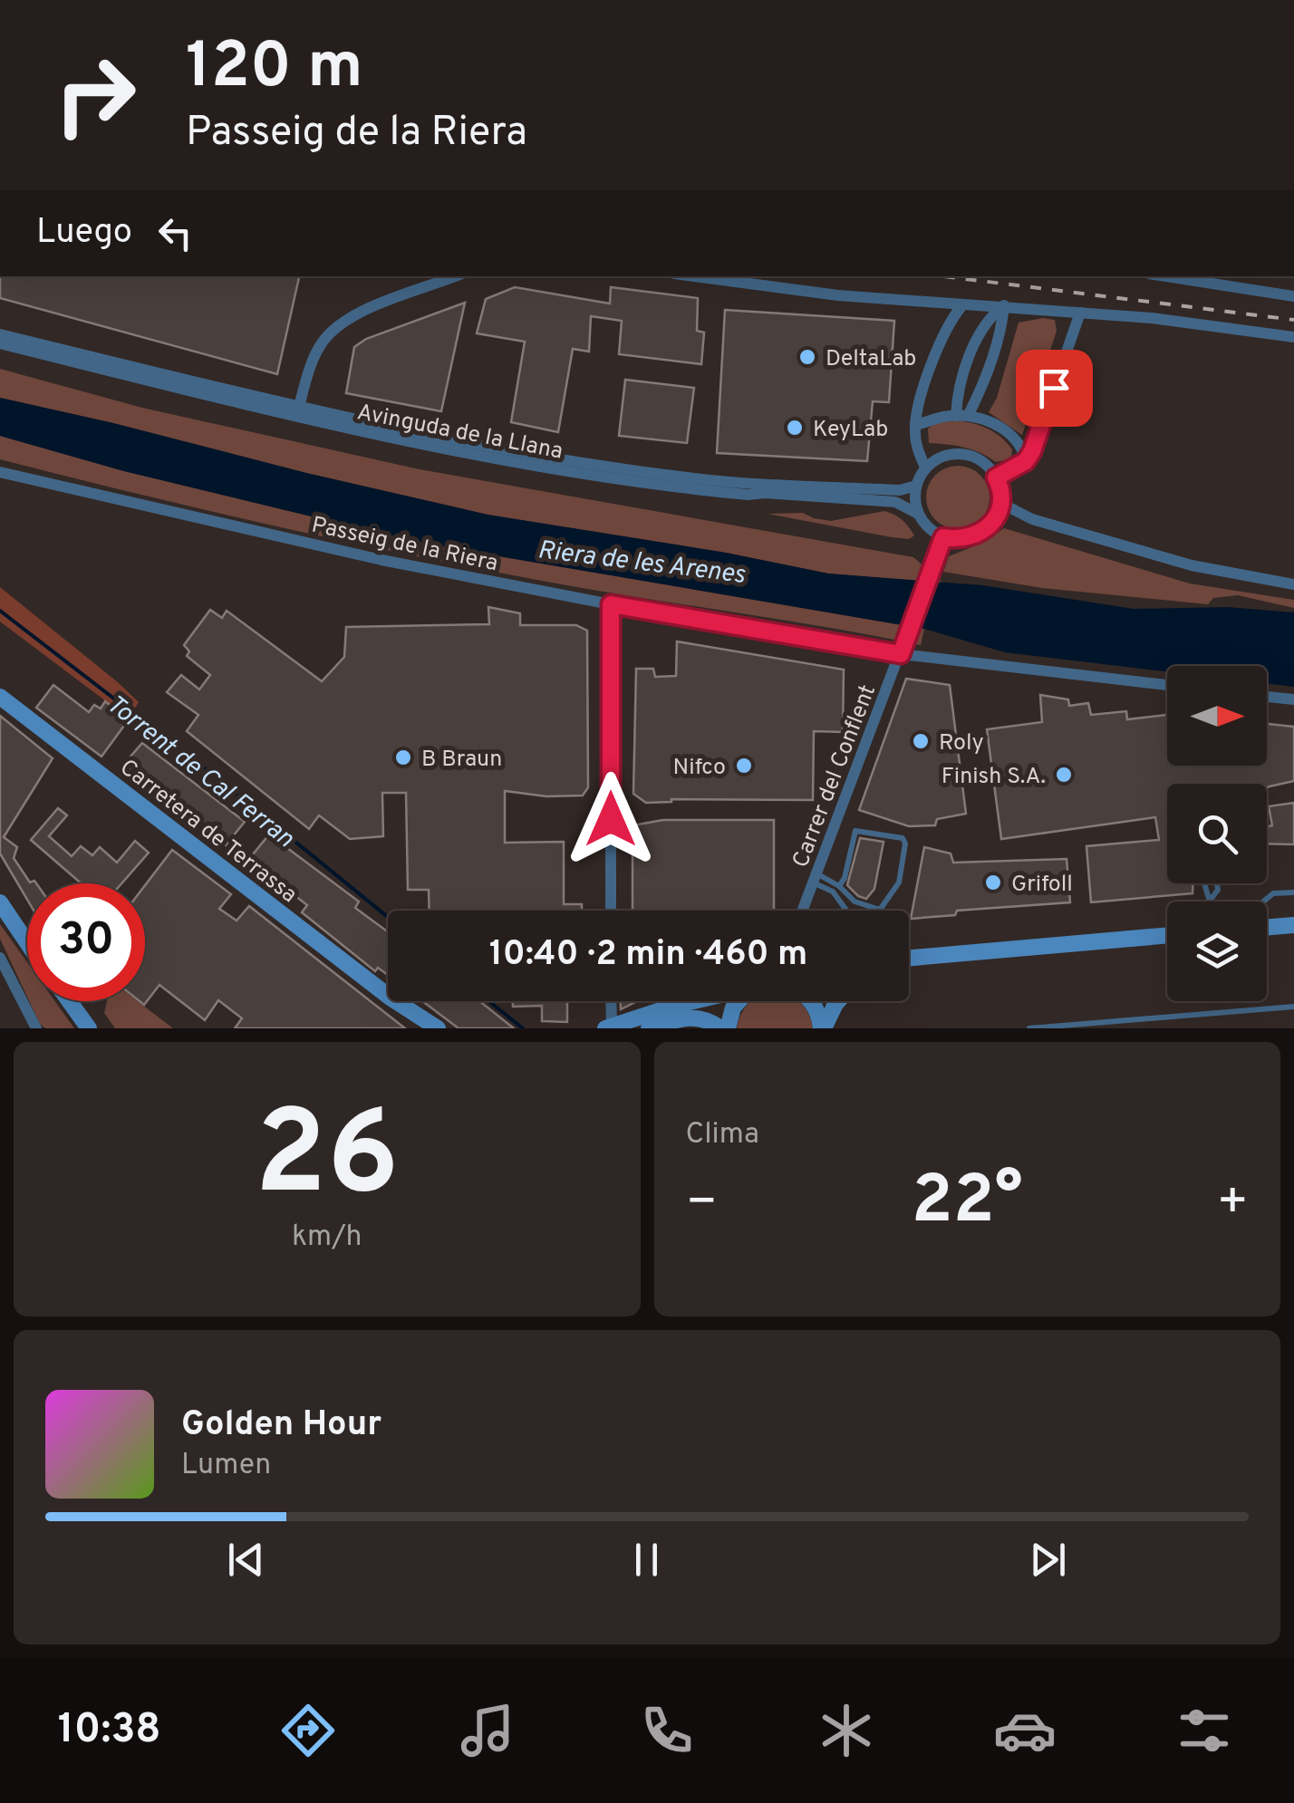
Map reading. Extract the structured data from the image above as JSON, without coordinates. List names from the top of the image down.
{
  "streets": {
    "main road": ["Carretera de Terrassa"],
    "street": ["Avinguda de la Llana", "Passeig de la Riera", "Carrer del Conflent"]
  },
  "crossings": [
    ["Avinguda de la Llana", "Carrer del Conflent"],
    ["Passeig de la Riera", "Carrer del Conflent"]
  ],
  "water": ["Riera de les Arenes", "Torrent de Cal Ferran"],
  "places": [
    "DeltaLab",
    "KeyLab",
    "Roly",
    "B Braun",
    "Nifco",
    "Finish S.A.",
    "Grifoll"
  ],
  "north": "right",
  "page": {
    "turn": ["120 m", "Passeig de la Riera"],
    "then": "Luego",
    "limit": "30",
    "trip": "10:40 · 2 min · 460 m",
    "tile": [
      ["26", "km/h"],
      "Clima"
    ],
    "heat": ["−", "22°", "+"],
    "song": ["Golden Hour", "Lumen"],
    "tabs": "10:38"
  }
}
